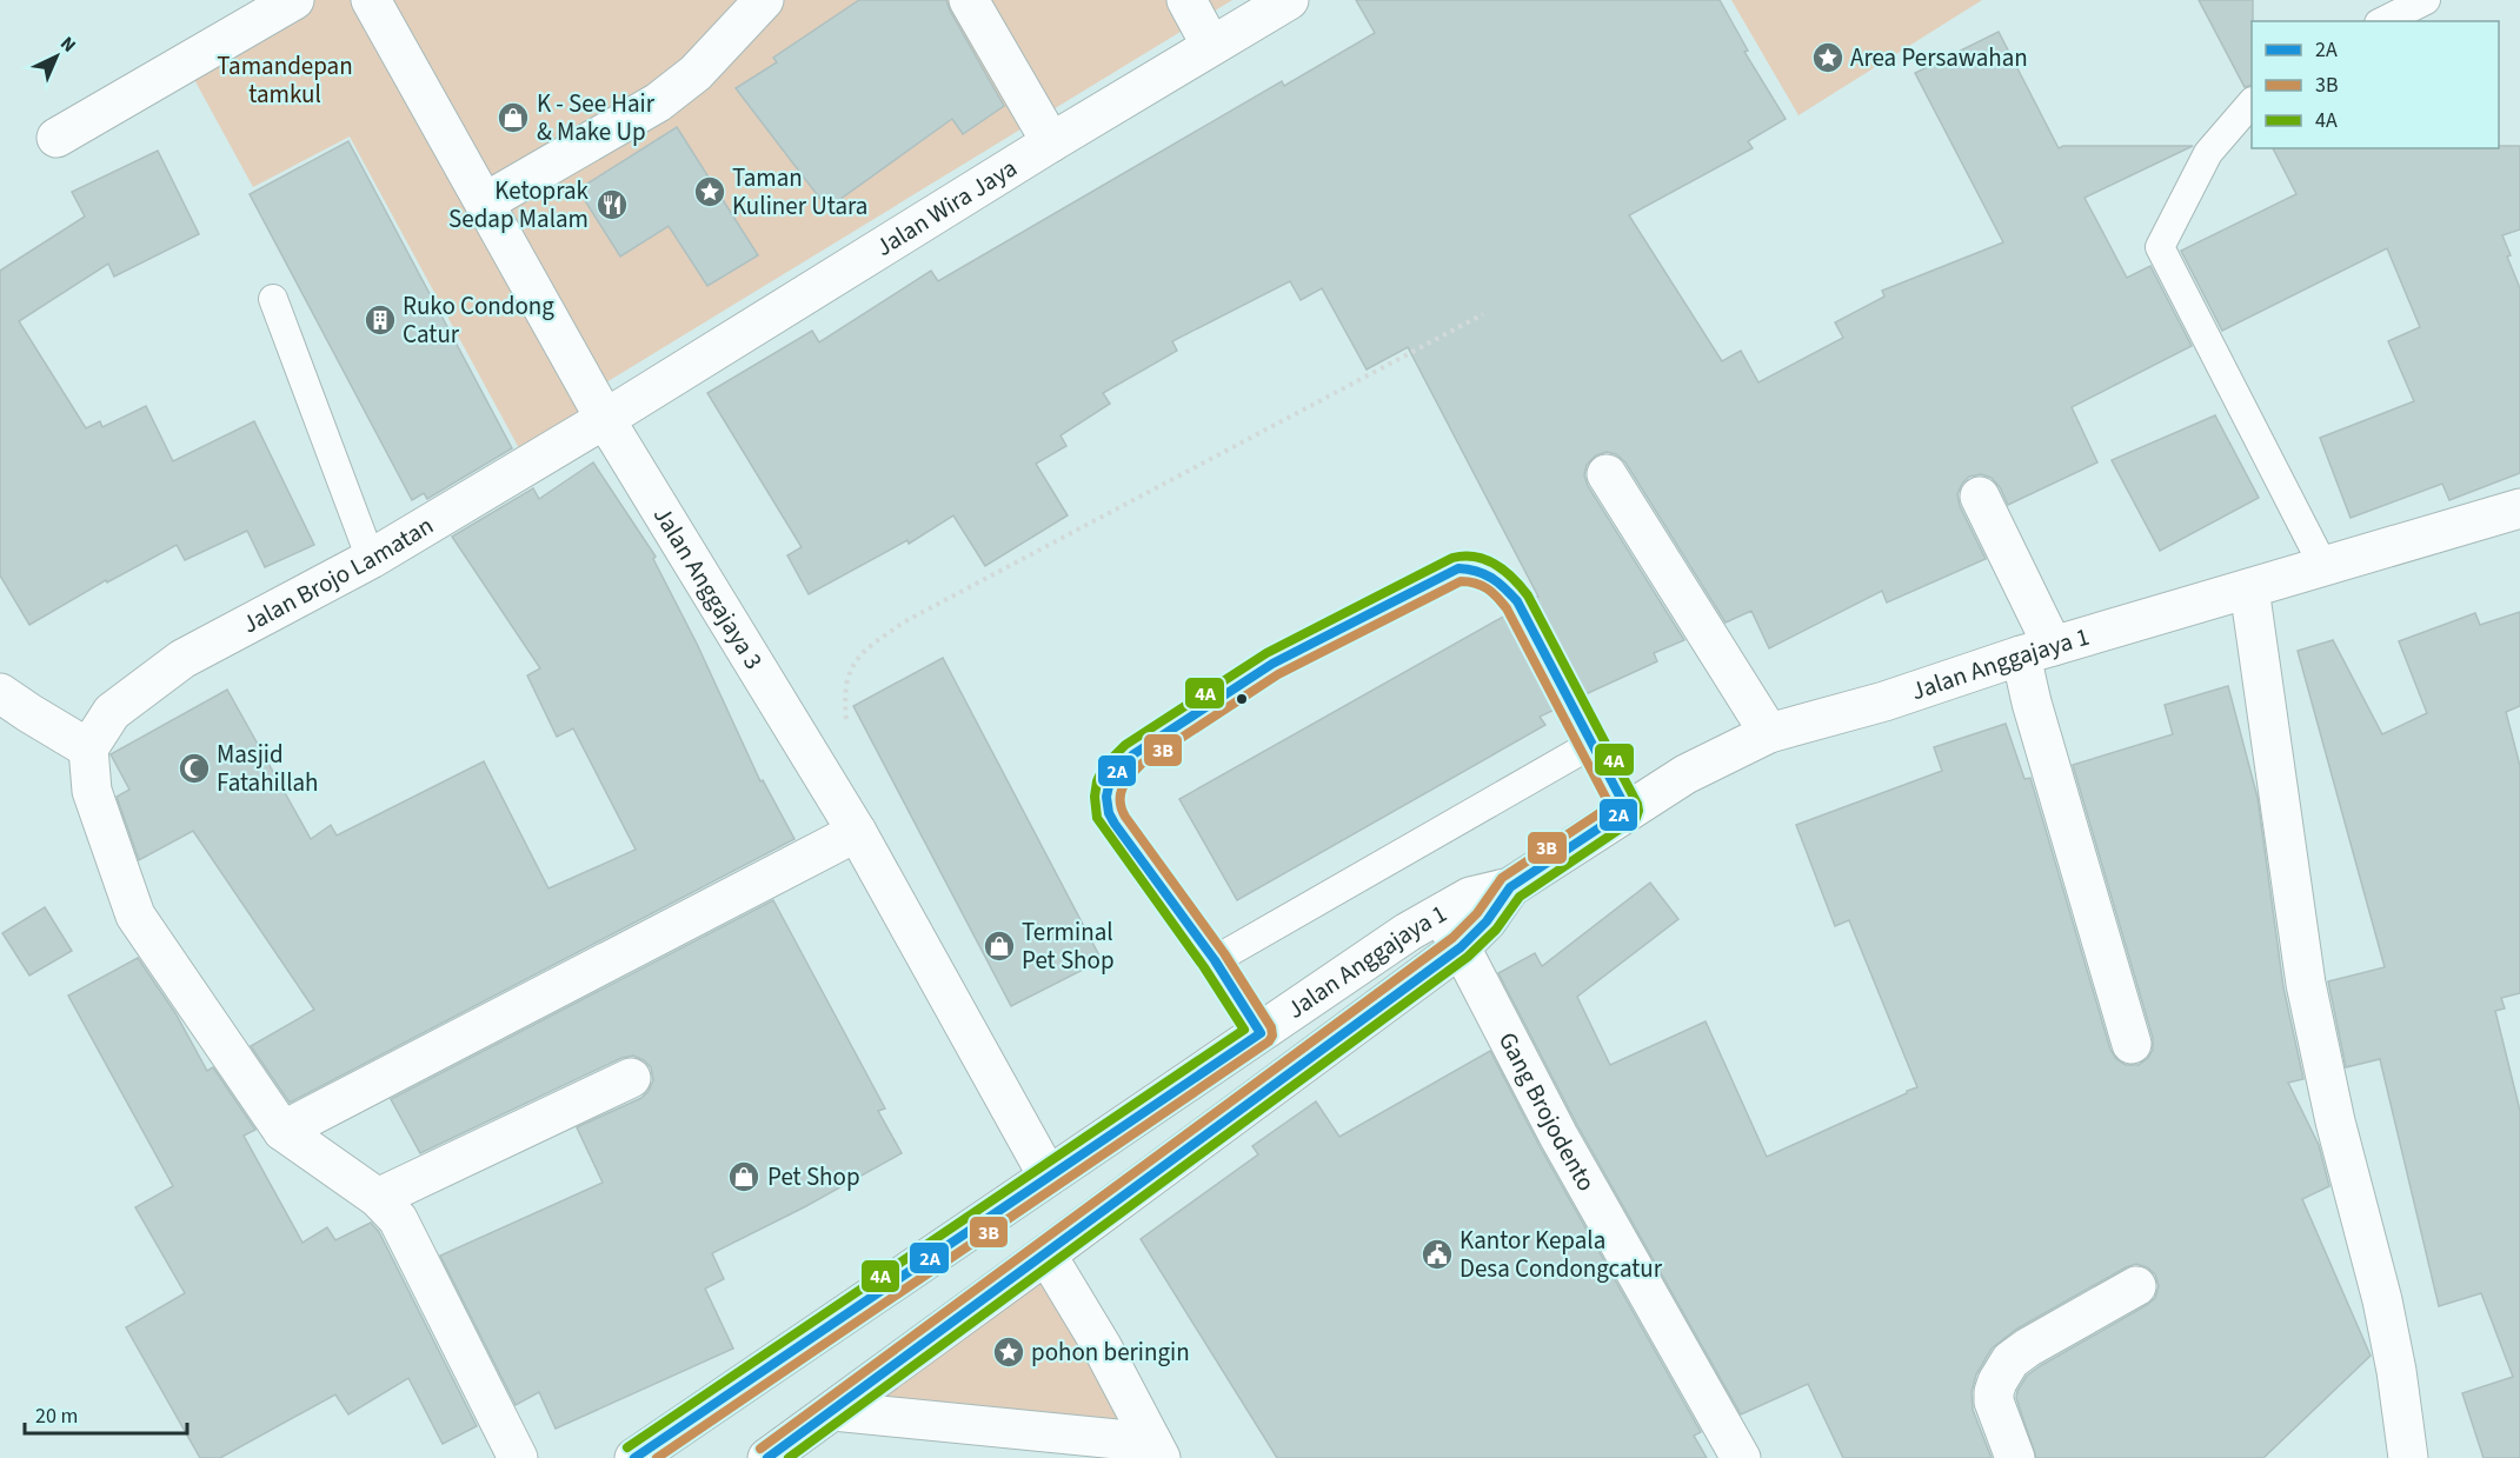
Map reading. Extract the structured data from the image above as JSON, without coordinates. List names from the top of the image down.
{
  "streets": {
    "street": [
      "Jalan Wira Jaya",
      "Jalan Brojo Lamatan",
      "Jalan Anggajaya 3",
      "Jalan Anggajaya 1",
      "Gang Brojodento"
    ]
  },
  "crossings": [
    ["Jalan Wira Jaya", "Jalan Brojo Lamatan"],
    ["Jalan Wira Jaya", "Jalan Anggajaya 3"],
    ["Jalan Brojo Lamatan", "Jalan Anggajaya 3"],
    ["Jalan Anggajaya 3", "Jalan Anggajaya 1"],
    ["Jalan Anggajaya 1", "Gang Brojodento"]
  ],
  "parks": ["Tamandepan tamkul"],
  "places": {
    "place": ["Area Persawahan", "Taman Kuliner Utara", "pohon beringin"],
    "shop": ["K - See Hair & Make Up", "Terminal Pet Shop", "Pet Shop"],
    "restaurant": ["Ketoprak Sedap Malam"],
    "building": ["Ruko Condong Catur"],
    "mosque": ["Masjid Fatahillah"],
    "public building": ["Kantor Kepala Desa Condongcatur"]
  },
  "lines": ["transit line 4A", "transit line 2A", "transit line 3B"],
  "legend": ["2A", "3B", "4A"],
  "scale_bar": "20 m",
  "north": "top right"
}
